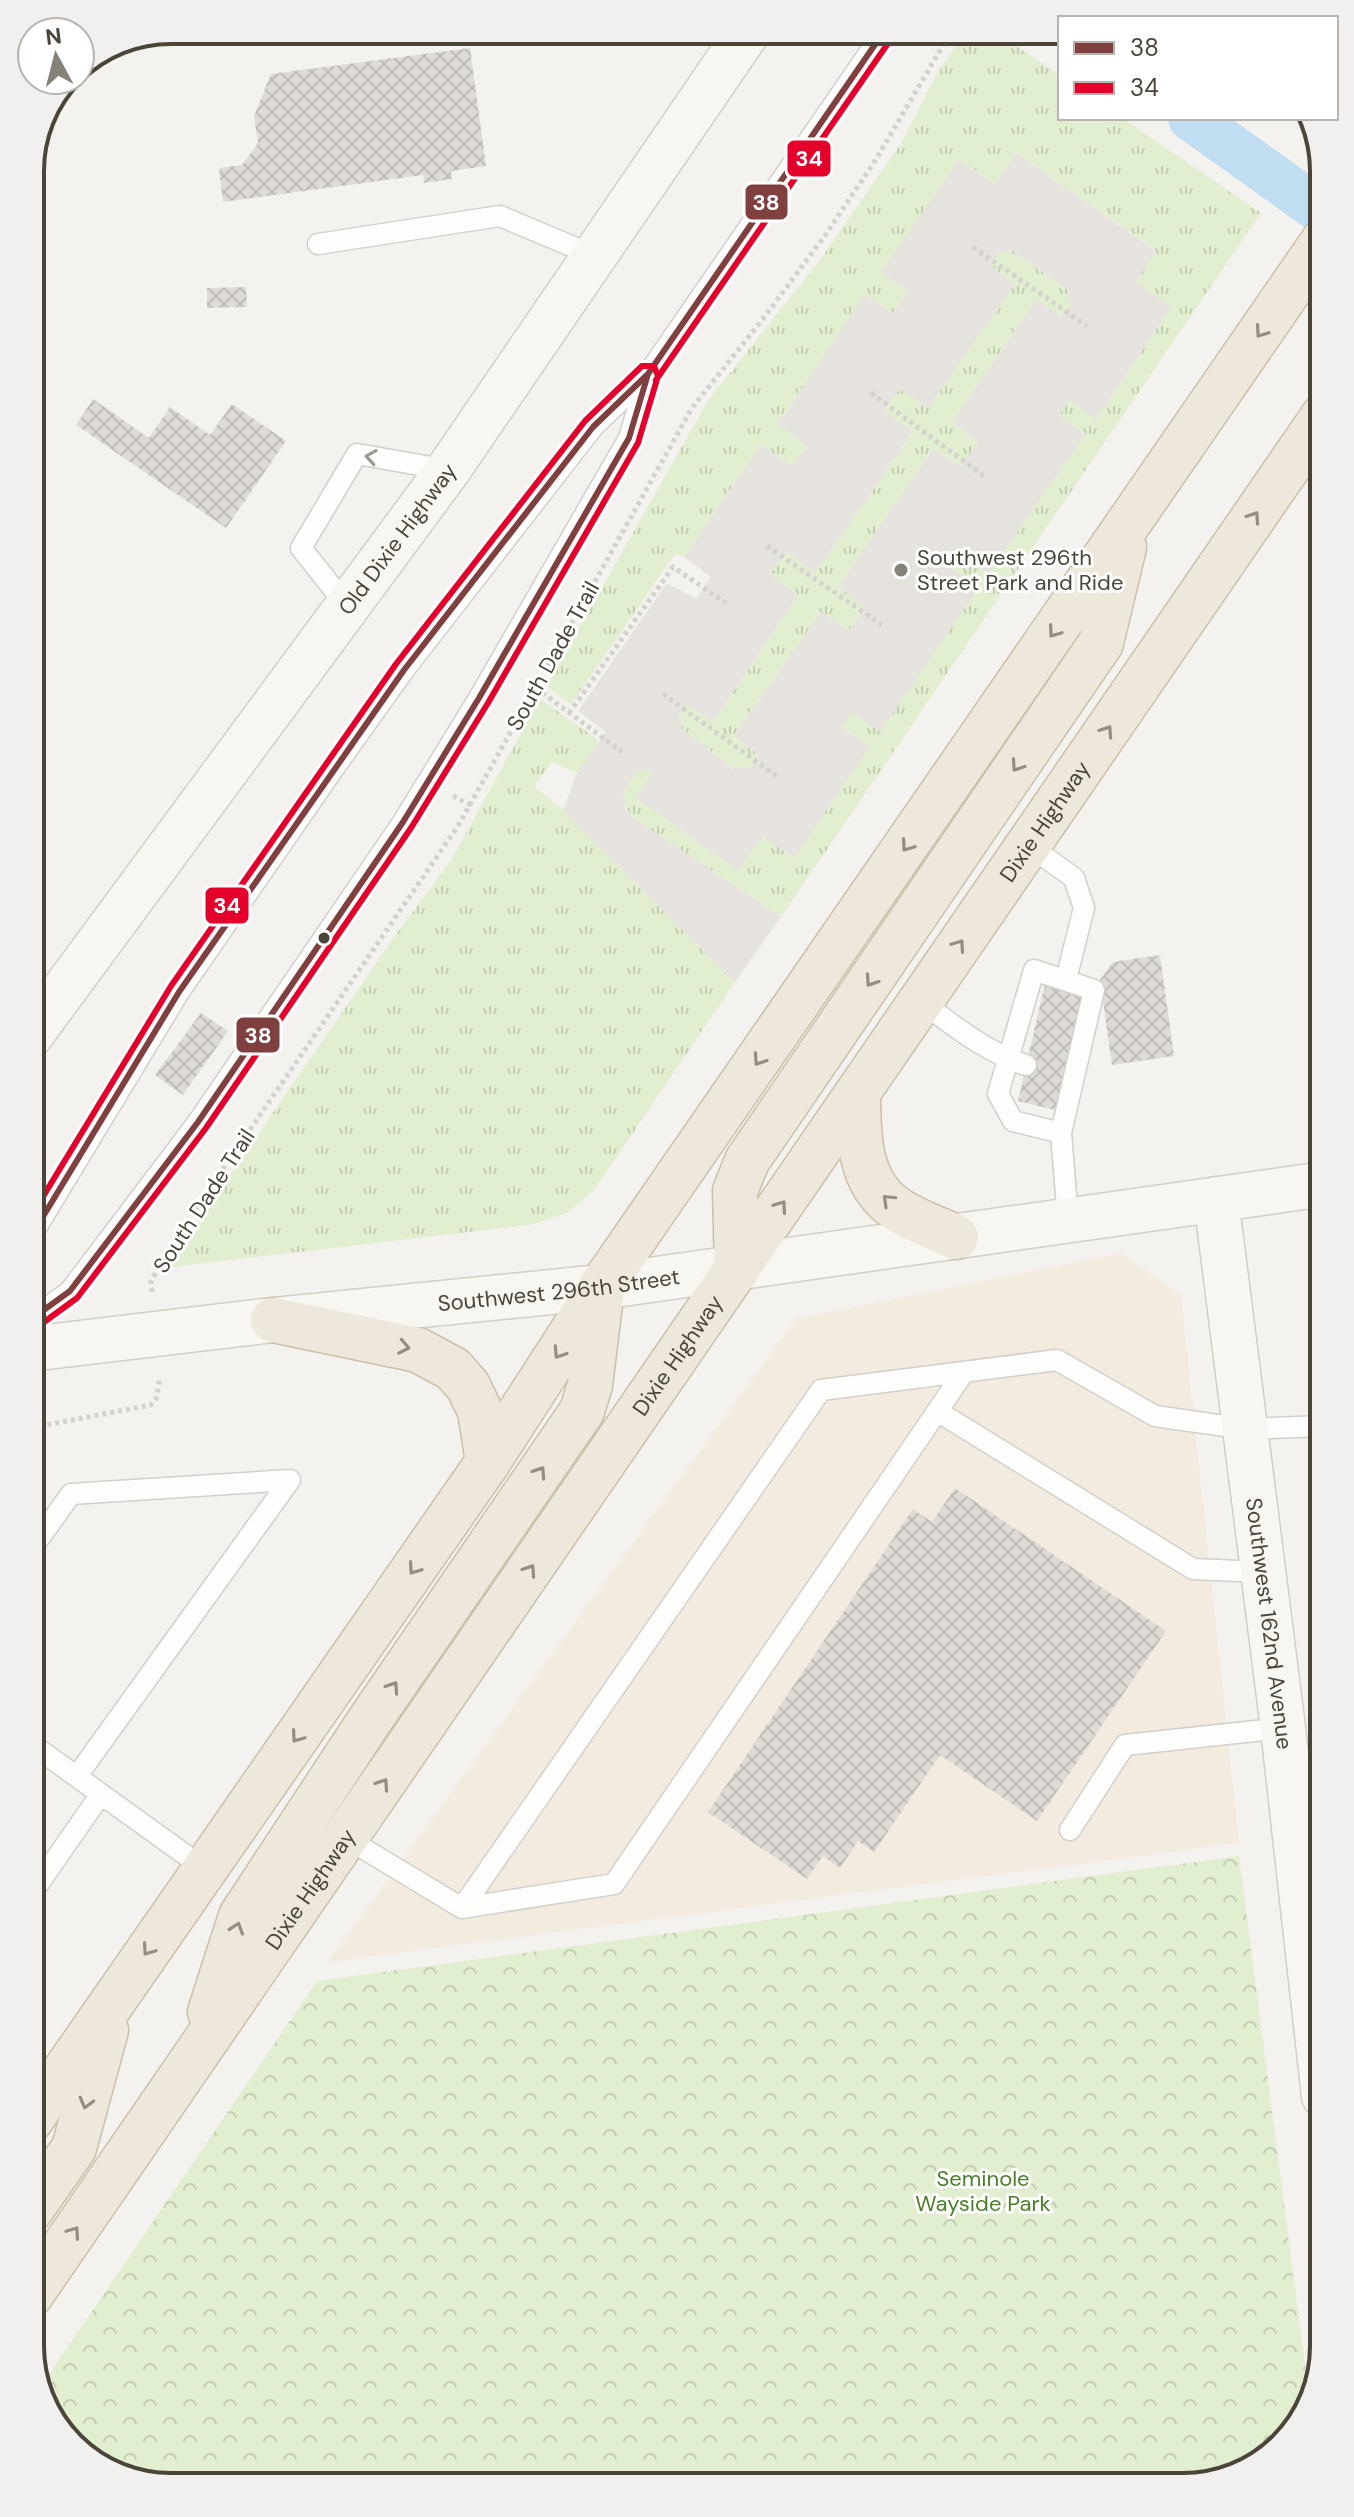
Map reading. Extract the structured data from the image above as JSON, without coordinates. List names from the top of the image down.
{
  "streets": {
    "highway": ["Dixie Highway"],
    "street": ["Old Dixie Highway", "Southwest 296th Street", "Southwest 162nd Avenue"],
    "path": ["South Dade Trail"]
  },
  "crossings": [
    ["Dixie Highway", "Southwest 296th Street"],
    ["Southwest 296th Street", "Southwest 162nd Avenue"]
  ],
  "parks": ["Seminole Wayside Park"],
  "places": ["Southwest 296th Street Park and Ride"],
  "lines": ["transit line 38", "transit line 34"],
  "legend": ["38", "34"],
  "north": "top"
}
